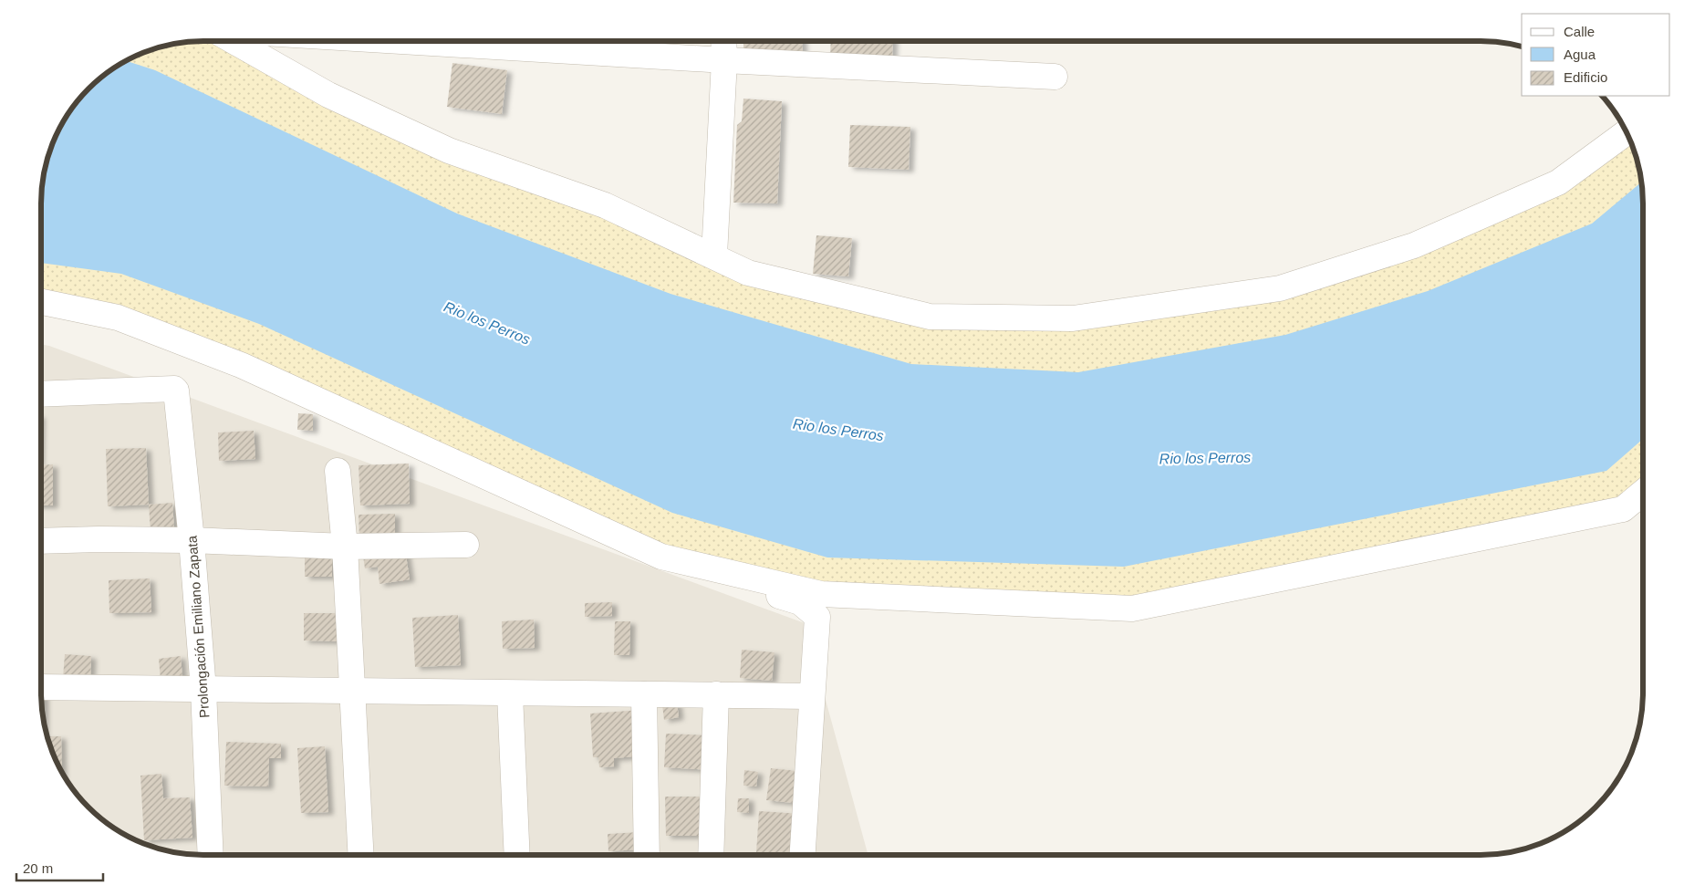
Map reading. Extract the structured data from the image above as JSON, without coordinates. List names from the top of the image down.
{
  "streets": {
    "street": ["Prolongación Emiliano Zapata"]
  },
  "water": ["Rio los Perros"],
  "legend": ["Calle", "Agua", "Edificio"],
  "scale_bar": "20 m"
}
